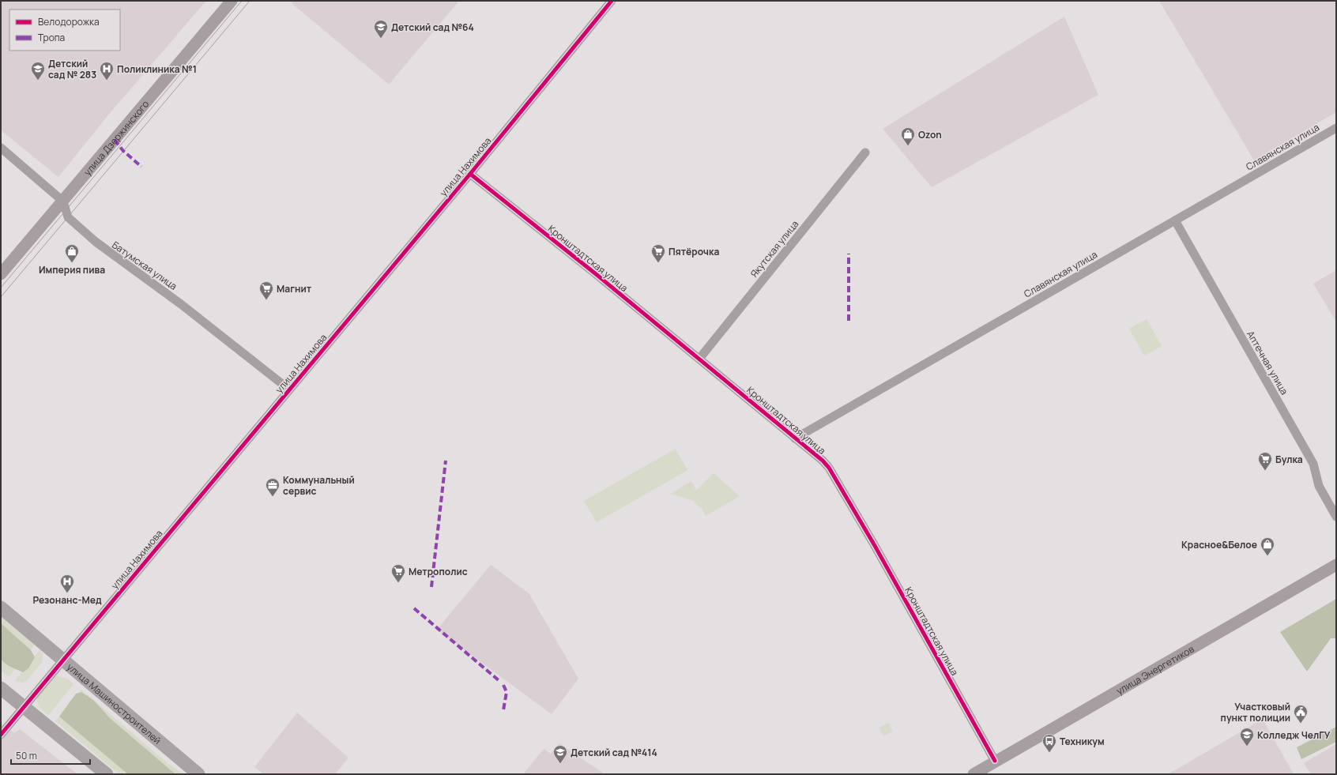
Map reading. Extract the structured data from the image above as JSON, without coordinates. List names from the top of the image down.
{
  "streets": {
    "main road": ["улица Машиностроителей"],
    "street": [
      "улица Дзержинского",
      "Славянская улица",
      "улица Нахимова",
      "Якутская улица",
      "Кронштадтская улица",
      "Батумская улица",
      "Аптечная улица",
      "улица Энергетиков"
    ]
  },
  "crossings": [
    ["улица Дзержинского", "Батумская улица"],
    ["Славянская улица", "Кронштадтская улица"],
    ["Славянская улица", "Аптечная улица"],
    ["улица Нахимова", "Кронштадтская улица"],
    ["улица Нахимова", "Батумская улица"],
    ["улица Нахимова", "улица Машиностроителей"],
    ["Якутская улица", "Кронштадтская улица"],
    ["Кронштадтская улица", "улица Энергетиков"]
  ],
  "places": {
    "school or university": [
      "Детский сад №64",
      "Детский сад № 283",
      "Колледж ЧелГУ",
      "Детский сад №414"
    ],
    "hospital": ["Поликлиника №1", "Резонанс-Мед"],
    "shop": ["Ozon", "Империя пива", "Красное&Белое"],
    "supermarket": [
      "Пятёрочка",
      "Магнит",
      "Булка",
      "Метрополис"
    ],
    "office": ["Коммунальный сервис"],
    "public building": ["Участковый пункт полиции"],
    "bus stop": ["Техникум"]
  },
  "legend": ["Велодорожка", "Тропа"],
  "scale_bar": "50 m"
}
